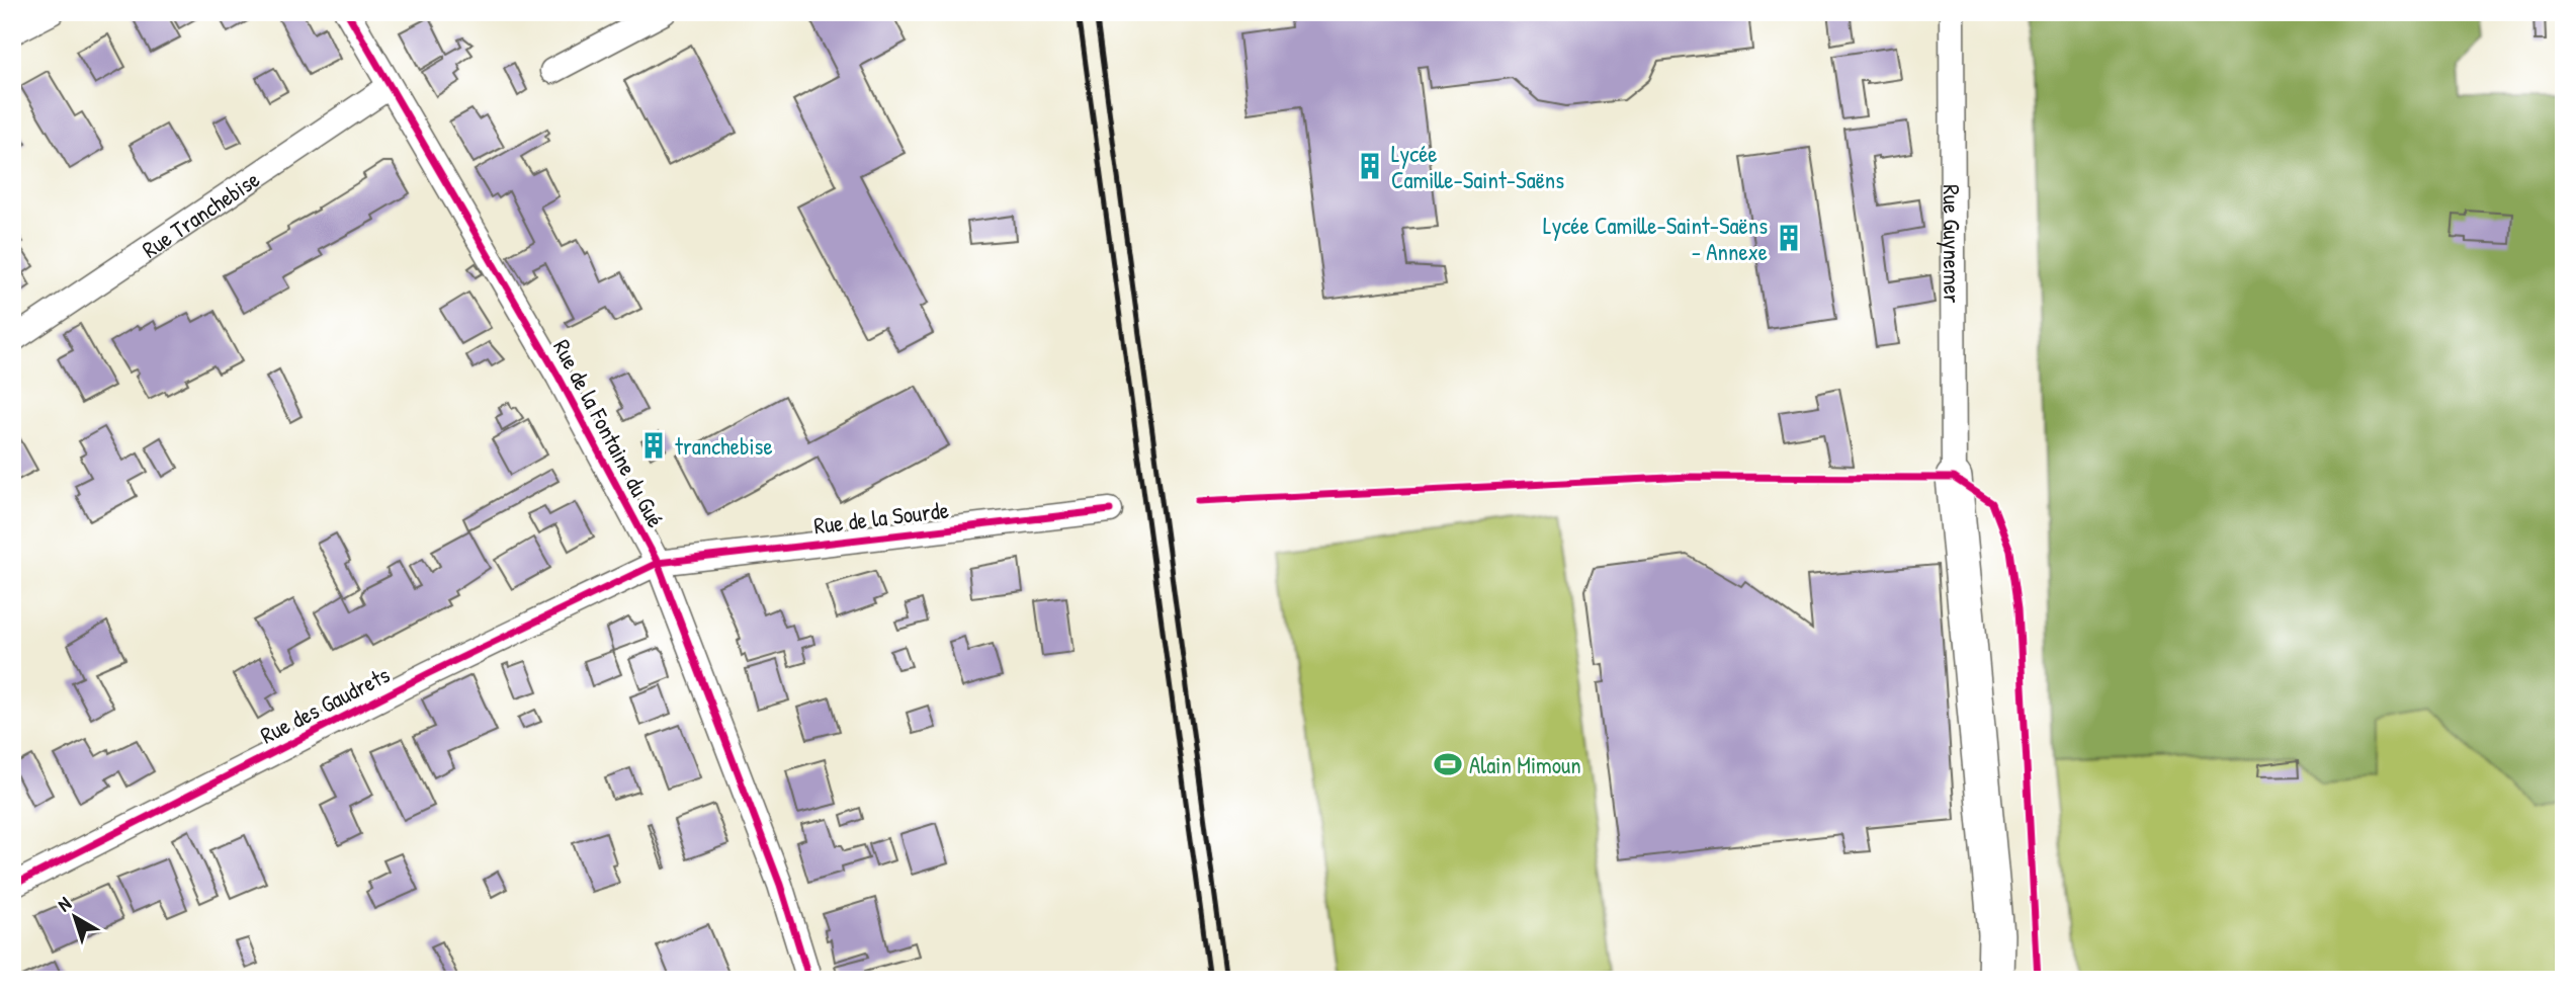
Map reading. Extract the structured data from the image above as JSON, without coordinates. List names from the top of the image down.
{
  "streets": {
    "street": [
      "Rue Tranchebise",
      "Rue Guynemer",
      "Rue de la Fontaine du Gué",
      "Rue de la Sourde",
      "Rue des Gaudrets"
    ]
  },
  "crossings": [
    ["Rue Tranchebise", "Rue de la Fontaine du Gué"],
    ["Rue de la Fontaine du Gué", "Rue de la Sourde"],
    ["Rue de la Fontaine du Gué", "Rue des Gaudrets"],
    ["Rue de la Sourde", "Rue des Gaudrets"]
  ],
  "places": {
    "building": ["Lycée Camille-Saint-Saëns", "Lycée Camille-Saint-Saëns - Annexe", "tranchebise"],
    "sports": ["Alain Mimoun"]
  },
  "north": "top left"
}
